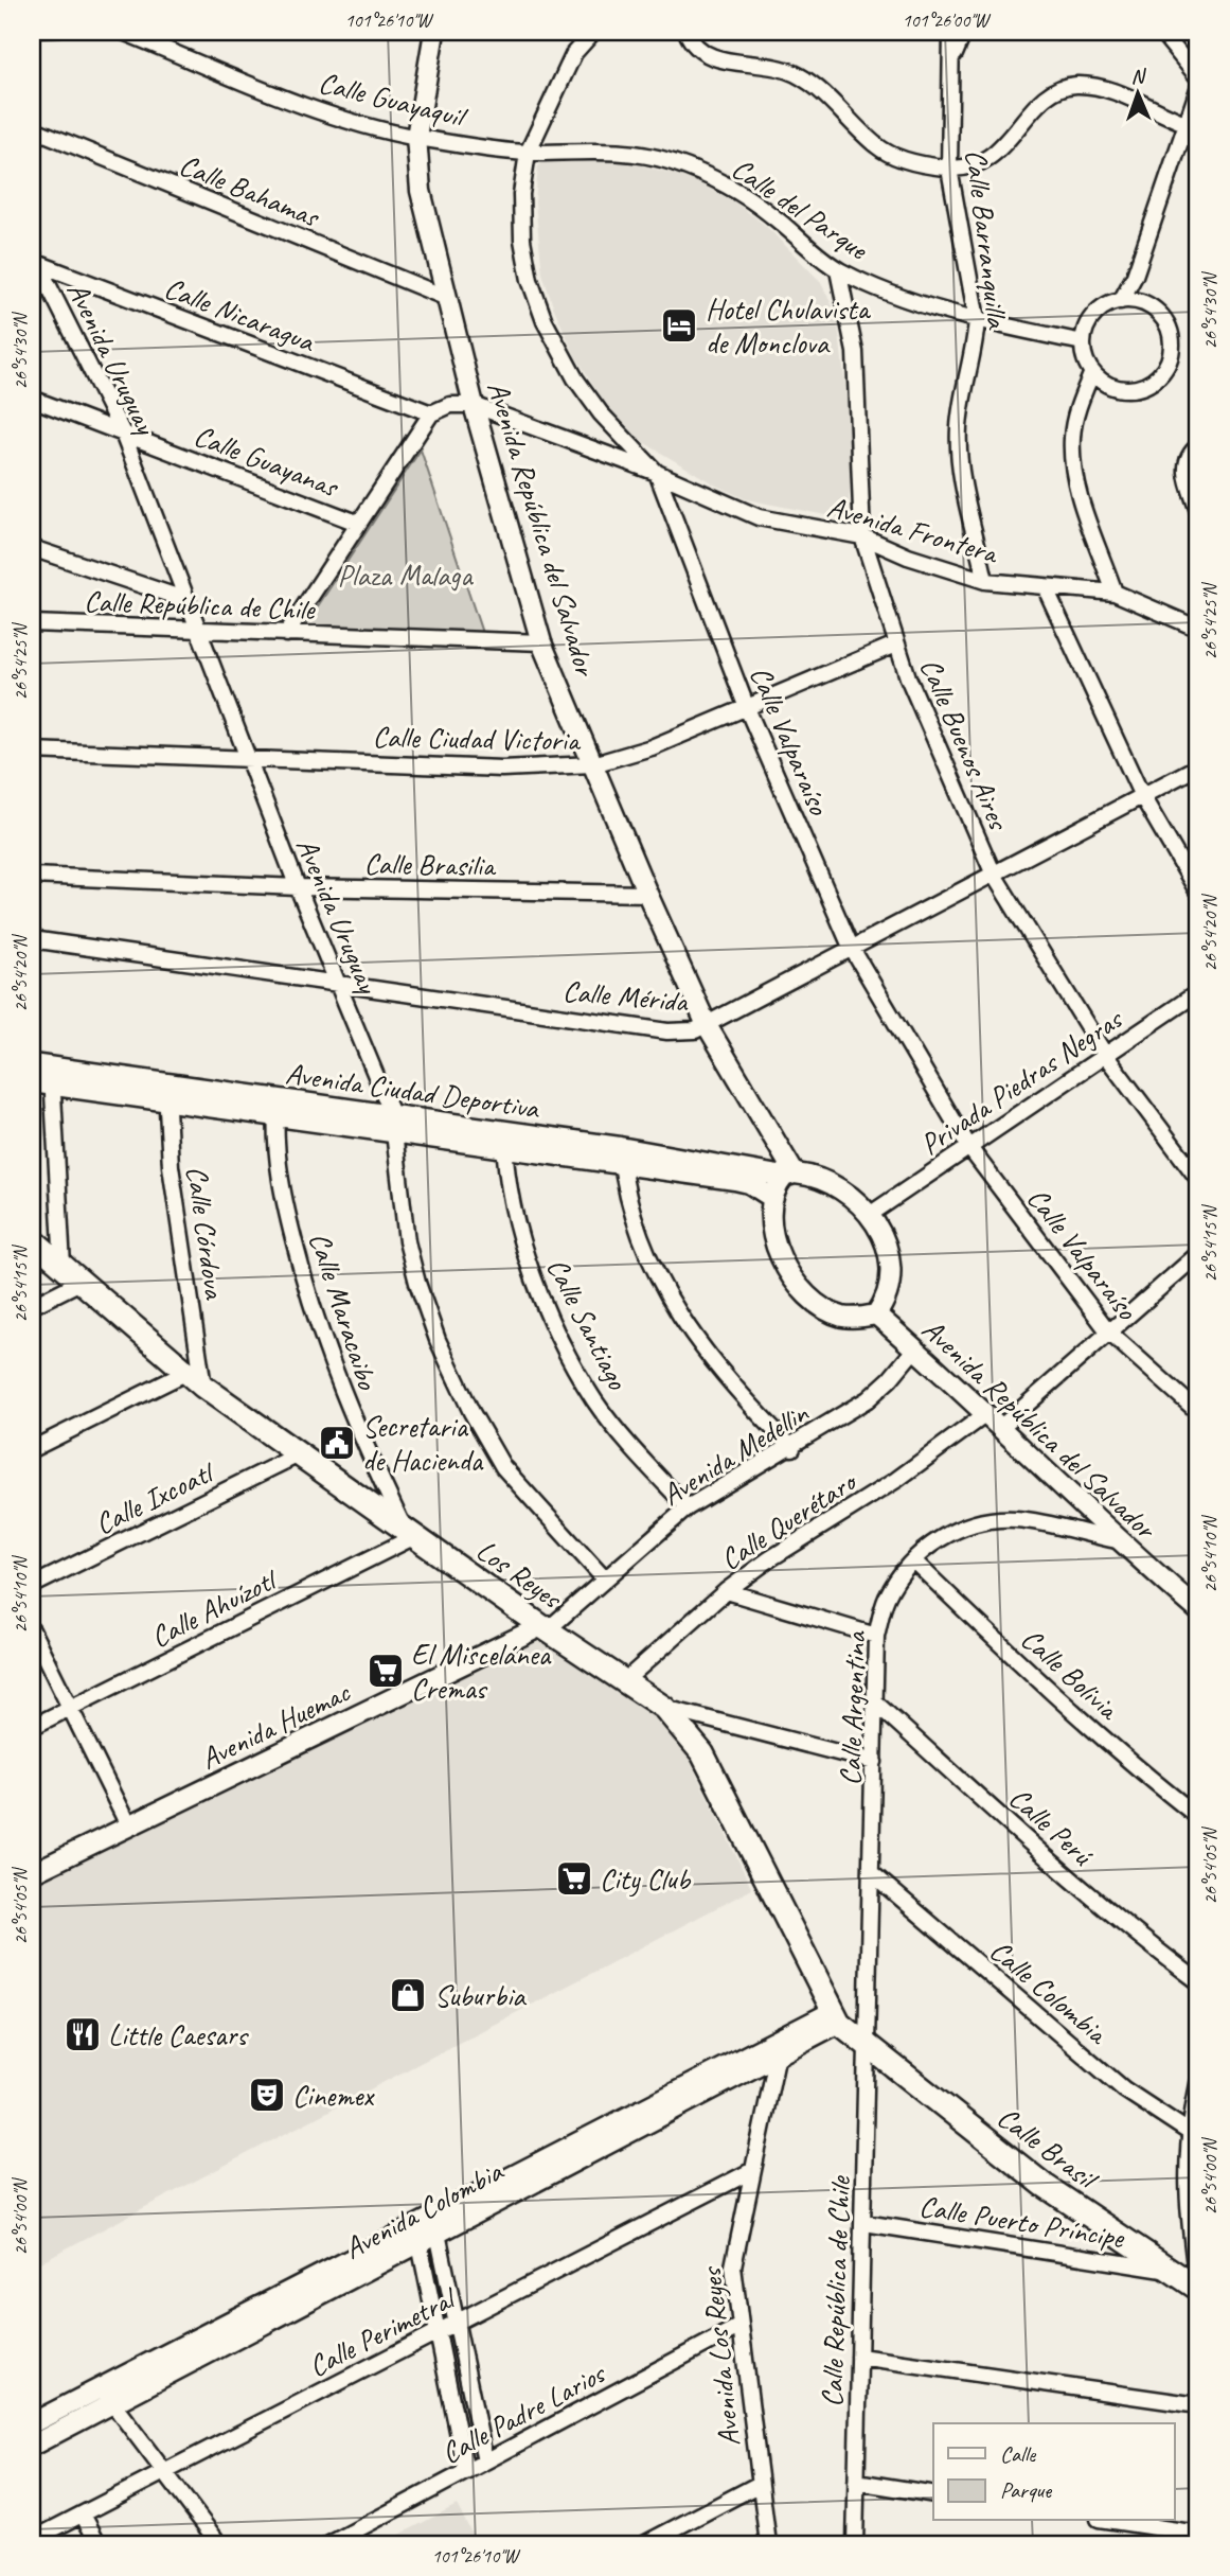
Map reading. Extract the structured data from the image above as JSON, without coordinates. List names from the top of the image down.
{
  "streets": {
    "main road": ["Los Reyes", "Calle Brasil"],
    "street": [
      "Calle Guayaquil",
      "Calle Bahamas",
      "Calle del Parque",
      "Calle Barranquilla",
      "Calle Nicaragua",
      "Avenida Uruguay",
      "Calle Guayanas",
      "Avenida República del Salvador",
      "Avenida Frontera",
      "Calle República de Chile",
      "Calle Ciudad Victoria",
      "Calle Valparaíso",
      "Calle Buenos Aires",
      "Calle Brasilia",
      "Calle Mérida",
      "Privada Piedras Negras",
      "Avenida Ciudad Deportiva",
      "Calle Córdova",
      "Calle Maracaibo",
      "Calle Santiago",
      "Avenida Medellin",
      "Calle Ixcoatl",
      "Calle Querétaro",
      "Calle Ahuízotl",
      "Calle Bolivia",
      "Calle Argentina",
      "Avenida Huemac",
      "Calle Perú",
      "Calle Colombia",
      "Avenida Colombia",
      "Calle Puerto Príncipe",
      "Calle Perimetral",
      "Avenida Los Reyes",
      "Calle Padre Larios"
    ]
  },
  "crossings": [
    ["Calle Guayaquil", "Calle del Parque"],
    ["Calle Guayaquil", "Avenida República del Salvador"],
    ["Calle Guayaquil", "Calle Valparaíso"],
    ["Calle Bahamas", "Avenida República del Salvador"],
    ["Calle del Parque", "Calle Barranquilla"],
    ["Calle del Parque", "Calle Valparaíso"],
    ["Calle del Parque", "Calle Buenos Aires"],
    ["Calle Barranquilla", "Avenida Frontera"],
    ["Calle Nicaragua", "Avenida Uruguay"],
    ["Avenida Uruguay", "Calle Guayanas"],
    ["Avenida Uruguay", "Calle República de Chile"],
    ["Avenida Uruguay", "Calle Ciudad Victoria"],
    ["Avenida Uruguay", "Calle Brasilia"],
    ["Avenida Uruguay", "Calle Mérida"],
    ["Avenida Uruguay", "Avenida Ciudad Deportiva"],
    ["Avenida Uruguay", "Avenida Medellin"],
    ["Avenida República del Salvador", "Avenida Frontera"],
    ["Avenida República del Salvador", "Calle República de Chile"],
    ["Avenida República del Salvador", "Calle Ciudad Victoria"],
    ["Avenida República del Salvador", "Calle Brasilia"],
    ["Avenida República del Salvador", "Calle Mérida"],
    ["Avenida República del Salvador", "Privada Piedras Negras"],
    ["Avenida República del Salvador", "Avenida Ciudad Deportiva"],
    ["Avenida República del Salvador", "Avenida Medellin"],
    ["Avenida República del Salvador", "Calle Querétaro"],
    ["Avenida República del Salvador", "Calle Argentina"],
    ["Avenida Frontera", "Calle Valparaíso"],
    ["Avenida Frontera", "Calle Buenos Aires"],
    ["Calle República de Chile", "Los Reyes"],
    ["Calle República de Chile", "Calle Argentina"],
    ["Calle República de Chile", "Calle Brasil"],
    ["Calle República de Chile", "Calle Puerto Príncipe"],
    ["Calle Ciudad Victoria", "Calle Valparaíso"],
    ["Calle Ciudad Victoria", "Calle Buenos Aires"],
    ["Calle Valparaíso", "Calle Mérida"],
    ["Calle Valparaíso", "Privada Piedras Negras"],
    ["Calle Buenos Aires", "Calle Mérida"],
    ["Calle Buenos Aires", "Privada Piedras Negras"],
    ["Privada Piedras Negras", "Avenida Ciudad Deportiva"],
    ["Avenida Ciudad Deportiva", "Calle Córdova"],
    ["Avenida Ciudad Deportiva", "Calle Maracaibo"],
    ["Avenida Ciudad Deportiva", "Calle Santiago"],
    ["Calle Córdova", "Los Reyes"],
    ["Calle Maracaibo", "Los Reyes"],
    ["Calle Maracaibo", "Calle Ahuízotl"],
    ["Calle Santiago", "Avenida Medellin"],
    ["Avenida Medellin", "Los Reyes"],
    ["Avenida Medellin", "Avenida Huemac"],
    ["Calle Ixcoatl", "Los Reyes"],
    ["Calle Querétaro", "Los Reyes"],
    ["Los Reyes", "Calle Ahuízotl"],
    ["Los Reyes", "Calle Argentina"],
    ["Los Reyes", "Avenida Huemac"],
    ["Los Reyes", "Calle Brasil"],
    ["Los Reyes", "Avenida Colombia"],
    ["Calle Bolivia", "Calle Argentina"],
    ["Calle Argentina", "Calle Perú"],
    ["Calle Argentina", "Calle Colombia"],
    ["Calle Argentina", "Calle Brasil"],
    ["Calle Brasil", "Calle Puerto Príncipe"],
    ["Avenida Colombia", "Avenida Los Reyes"],
    ["Calle Perimetral", "Avenida Los Reyes"],
    ["Avenida Los Reyes", "Calle Padre Larios"]
  ],
  "parks": ["Plaza Malaga"],
  "places": {
    "hotel": ["Hotel Chulavista de Monclova"],
    "public building": ["Secretaria de Hacienda"],
    "supermarket": ["El Miscelánea Cremas", "City Club"],
    "shop": ["Suburbia"],
    "restaurant": ["Little Caesars"],
    "theatre": ["Cinemex"]
  },
  "legend": ["Calle", "Parque"],
  "north": "top",
  "coordinates": [
    "101°26'10\"W",
    "101°26'00\"W",
    "26°54'30\"N",
    "26°54'25\"N",
    "26°54'20\"N",
    "26°54'15\"N",
    "26°54'10\"N",
    "26°54'05\"N",
    "26°54'00\"N"
  ]
}
